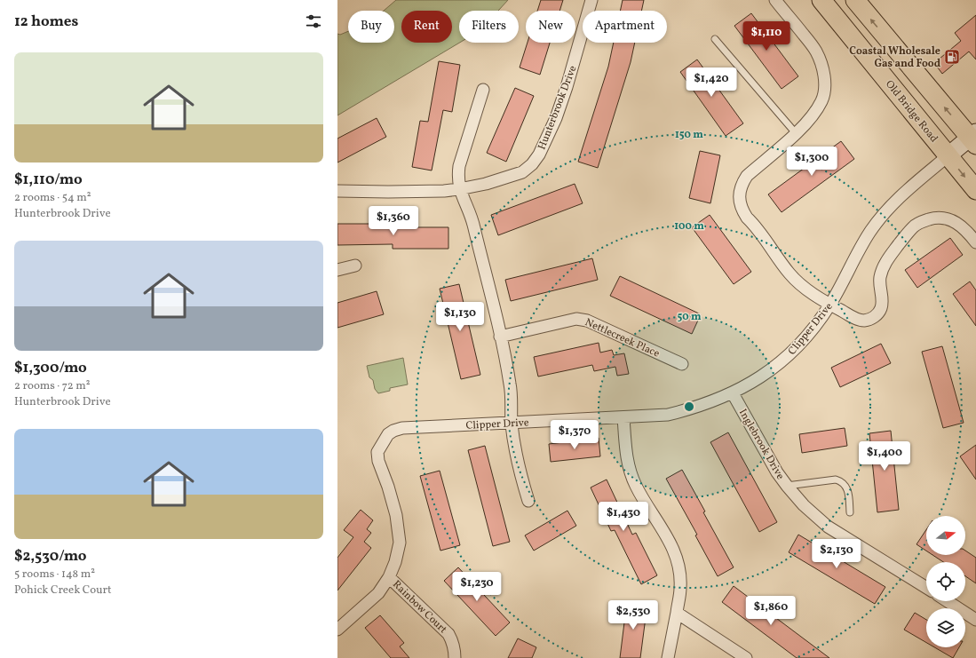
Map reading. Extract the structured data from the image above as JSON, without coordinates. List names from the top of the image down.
{
  "streets": {
    "main road": ["Old Bridge Road"],
    "street": [
      "Hunterbrook Drive",
      "Clipper Drive",
      "Nettlecreek Place",
      "Inglebrook Drive",
      "Rainbow Court"
    ]
  },
  "crossings": [
    ["Old Bridge Road", "Clipper Drive"],
    ["Clipper Drive", "Inglebrook Drive"],
    ["Clipper Drive", "Rainbow Court"]
  ],
  "places": {
    "fuel station": ["Coastal Wholesale Gas and Food"]
  },
  "north": "right",
  "page": {
    "heading": "12 homes",
    "chip": [
      "Buy",
      "Rent",
      "Filters",
      "New",
      "Apartment"
    ],
    "price": [
      "$1,110",
      "$1,420",
      "$1,300",
      "$1,360",
      "$1,130",
      "$1,370",
      "$1,400",
      "$1,430",
      "$2,130",
      "$1,230",
      "$1,860",
      "$2,530"
    ],
    "list": [
      {
        "name": "$1,110/mo",
        "note": "2 rooms · 54 m² · Hunterbrook Drive"
      },
      {
        "name": "$1,300/mo",
        "note": "2 rooms · 72 m² · Hunterbrook Drive"
      },
      {
        "name": "$2,530/mo",
        "note": "5 rooms · 148 m² · Pohick Creek Court"
      }
    ]
  },
  "rings": ["150 m", "100 m", "50 m"]
}
